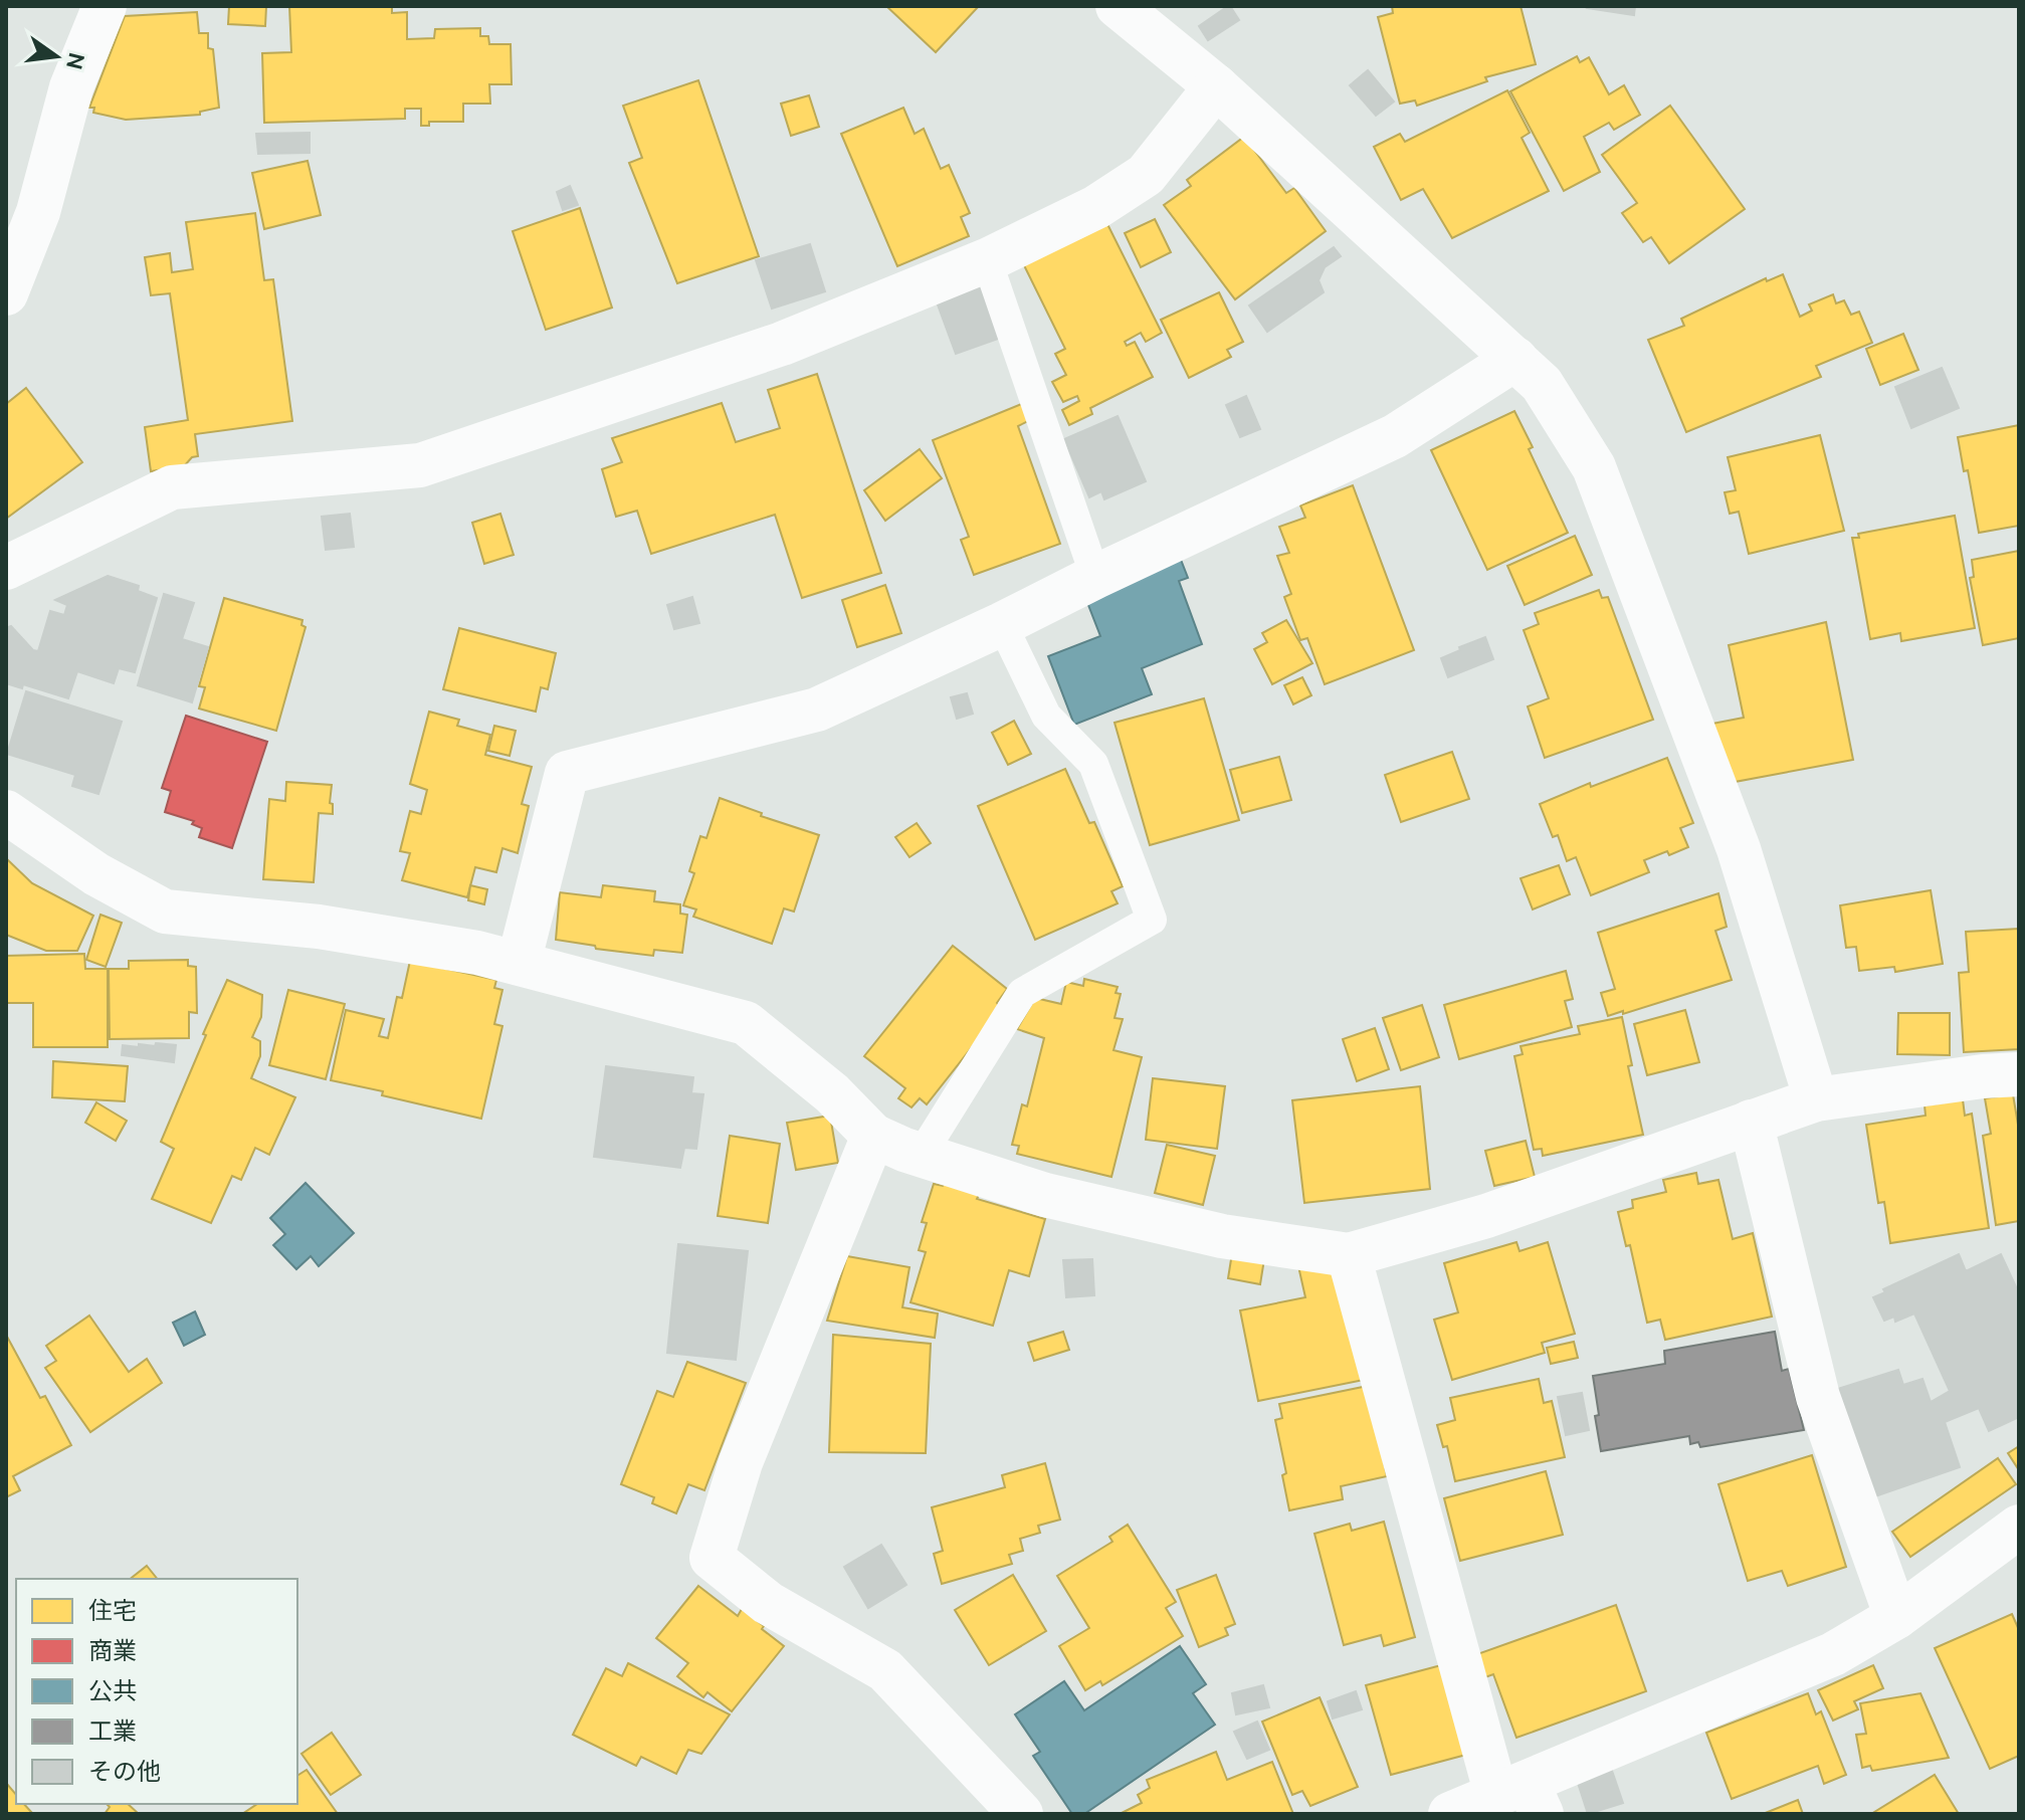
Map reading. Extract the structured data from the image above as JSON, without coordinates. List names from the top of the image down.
{
  "legend": [
    "住宅",
    "商業",
    "公共",
    "工業",
    "その他"
  ],
  "north": "right"
}
